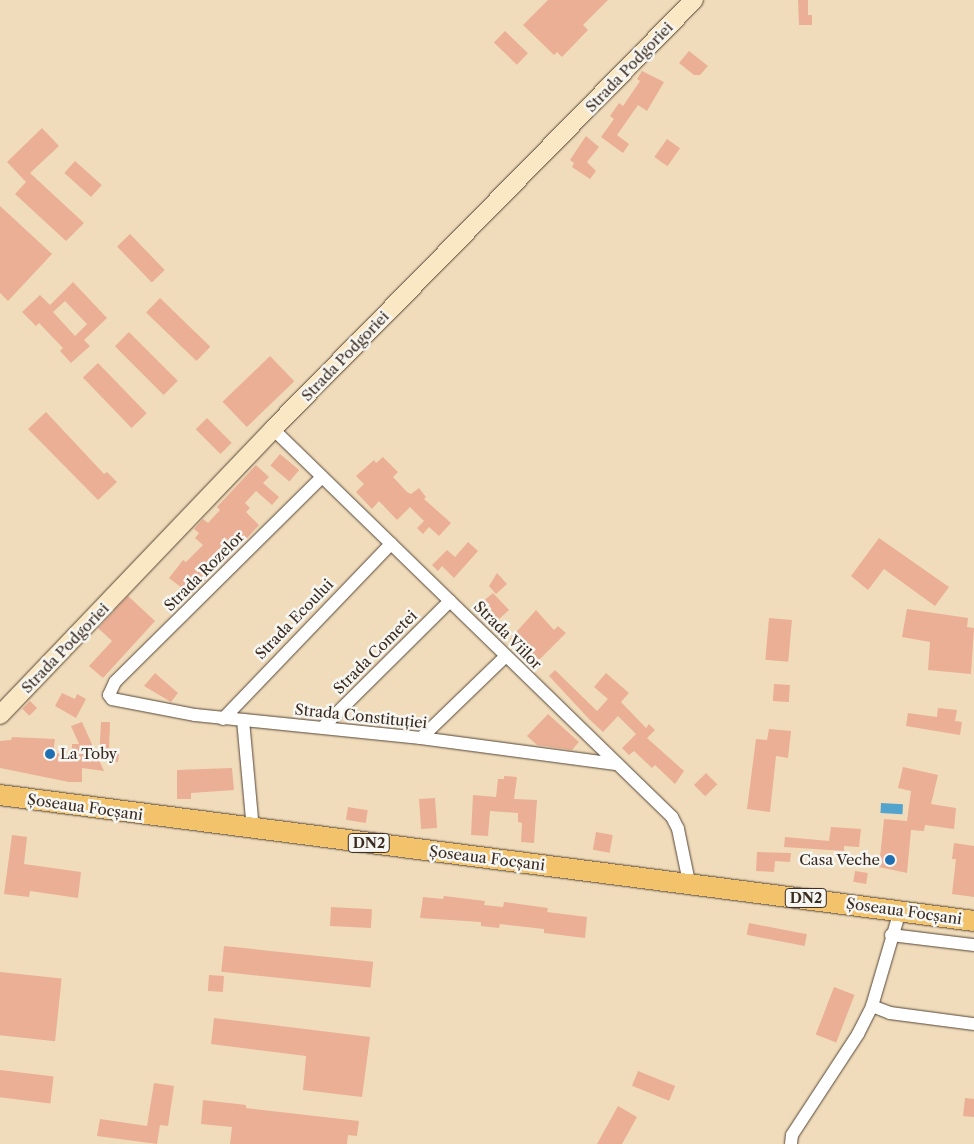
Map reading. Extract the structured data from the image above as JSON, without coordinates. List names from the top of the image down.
{
  "streets": {
    "main road": ["Șoseaua Focșani", "DN2"],
    "street": [
      "Strada Podgoriei",
      "Strada Rozelor",
      "Strada Ecoului",
      "Strada Viilor",
      "Strada Cometei",
      "Strada Constituției"
    ]
  },
  "crossings": [
    ["Strada Podgoriei", "Strada Viilor"],
    ["Strada Rozelor", "Strada Viilor"],
    ["Strada Rozelor", "Strada Constituției"],
    ["Strada Ecoului", "Strada Viilor"],
    ["Strada Ecoului", "Strada Constituției"],
    ["Strada Viilor", "Strada Cometei"],
    ["Strada Viilor", "Strada Constituției"],
    ["Strada Viilor", "Șoseaua Focșani"],
    ["Strada Cometei", "Strada Constituției"]
  ],
  "places": ["La Toby", "Casa Veche"]
}
